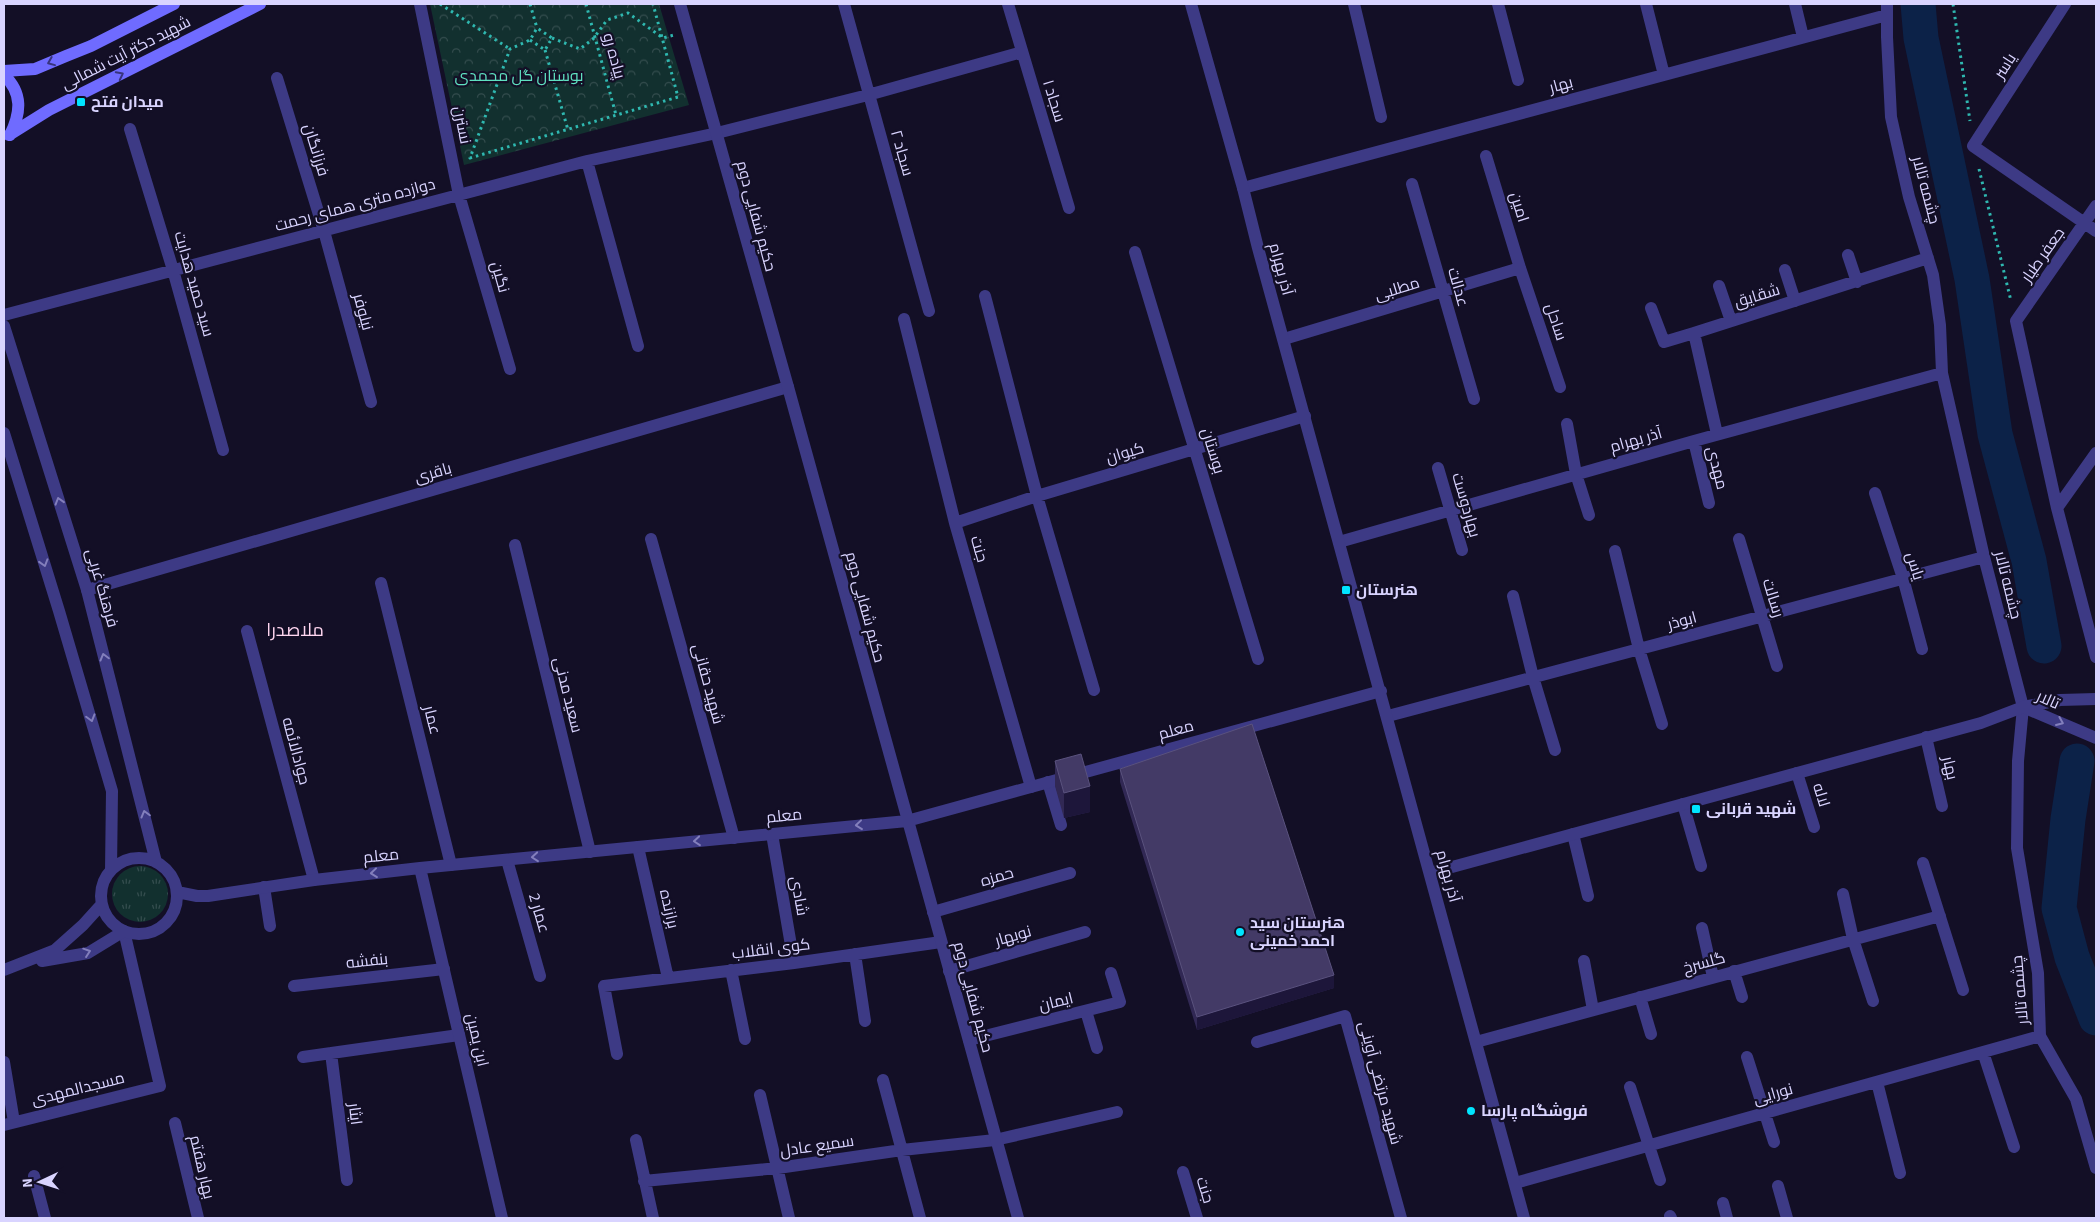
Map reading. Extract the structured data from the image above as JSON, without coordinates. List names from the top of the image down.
{
  "streets": {
    "main road": ["شهید دکتر آیت شمالی"],
    "street": [
      "یاسر",
      "بهار",
      "سجاد ۱",
      "نسترن",
      "فرزانگان",
      "سجاد ۲",
      "چشمه تالار",
      "دوازده متری همای رحمت",
      "امین",
      "حکیم شفایی دوم",
      "جعفر طیار",
      "آذر بهرام",
      "نگین",
      "سید حمید هدایت",
      "عدالت",
      "مطلبی",
      "شقایق",
      "نیلوفر",
      "ساحل",
      "بوستان",
      "کیوان",
      "مهدی",
      "باقری",
      "بهاردوست",
      "جنت",
      "یاس",
      "فرهنگ غربی",
      "رسالت",
      "ابوذر",
      "شهید حقانی",
      "سعید مدنی",
      "تالار",
      "عمار",
      "معلم",
      "جوادالائمه",
      "لاله",
      "حمزه",
      "شادی",
      "برازنده",
      "عمار 2",
      "نوبهار",
      "کوی انقلاب",
      "بنفشه",
      "گلسرخ",
      "ایمان",
      "ابن یمین",
      "شهید مرتضی آوینی",
      "مسجدالمهدی",
      "نورایی",
      "ایثار",
      "سمیع عادل",
      "بهار هفتم"
    ],
    "path": ["پیاده رو"]
  },
  "crossings": [
    ["بهار", "چشمه تالار"],
    ["بهار", "آذر بهرام"],
    ["سجاد ۱", "دوازده متری همای رحمت"],
    ["نسترن", "دوازده متری همای رحمت"],
    ["نسترن", "نگین"],
    ["فرزانگان", "دوازده متری همای رحمت"],
    ["فرزانگان", "نیلوفر"],
    ["سجاد ۲", "دوازده متری همای رحمت"],
    ["چشمه تالار", "آذر بهرام"],
    ["چشمه تالار", "شقایق"],
    ["چشمه تالار", "ابوذر"],
    ["چشمه تالار", "تالار"],
    ["چشمه تالار", "نورایی"],
    ["دوازده متری همای رحمت", "حکیم شفایی دوم"],
    ["دوازده متری همای رحمت", "نگین"],
    ["دوازده متری همای رحمت", "سید حمید هدایت"],
    ["دوازده متری همای رحمت", "نیلوفر"],
    ["امین", "مطلبی"],
    ["امین", "ساحل"],
    ["حکیم شفایی دوم", "باقری"],
    ["حکیم شفایی دوم", "معلم"],
    ["حکیم شفایی دوم", "حمزه"],
    ["حکیم شفایی دوم", "نوبهار"],
    ["حکیم شفایی دوم", "کوی انقلاب"],
    ["حکیم شفایی دوم", "ایمان"],
    ["حکیم شفایی دوم", "سمیع عادل"],
    ["آذر بهرام", "مطلبی"],
    ["آذر بهرام", "کیوان"],
    ["آذر بهرام", "مهدی"],
    ["آذر بهرام", "بهاردوست"],
    ["آذر بهرام", "ابوذر"],
    ["آذر بهرام", "معلم"],
    ["آذر بهرام", "گلسرخ"],
    ["آذر بهرام", "نورایی"],
    ["عدالت", "مطلبی"],
    ["مطلبی", "ساحل"],
    ["بوستان", "کیوان"],
    ["کیوان", "جنت"],
    ["باقری", "فرهنگ غربی"],
    ["جنت", "معلم"],
    ["یاس", "ابوذر"],
    ["فرهنگ غربی", "معلم"],
    ["فرهنگ غربی", "مسجدالمهدی"],
    ["رسالت", "ابوذر"],
    ["شهید حقانی", "معلم"],
    ["سعید مدنی", "معلم"],
    ["عمار", "معلم"],
    ["معلم", "جوادالائمه"],
    ["معلم", "شادی"],
    ["معلم", "برازنده"],
    ["معلم", "عمار 2"],
    ["معلم", "ابن یمین"],
    ["معلم", "مسجدالمهدی"],
    ["شادی", "کوی انقلاب"],
    ["برازنده", "کوی انقلاب"],
    ["بنفشه", "ابن یمین"]
  ],
  "one_way": ["تالار"],
  "districts": ["ملاصدرا"],
  "parks": ["بوستان گل محمدی"],
  "places": {
    "transit": ["میدان فتح", "هنرستان", "شهید قربانی"],
    "other": ["هنرستان سید احمد خمینی", "فروشگاه پارسا"]
  },
  "north": "left"
}
